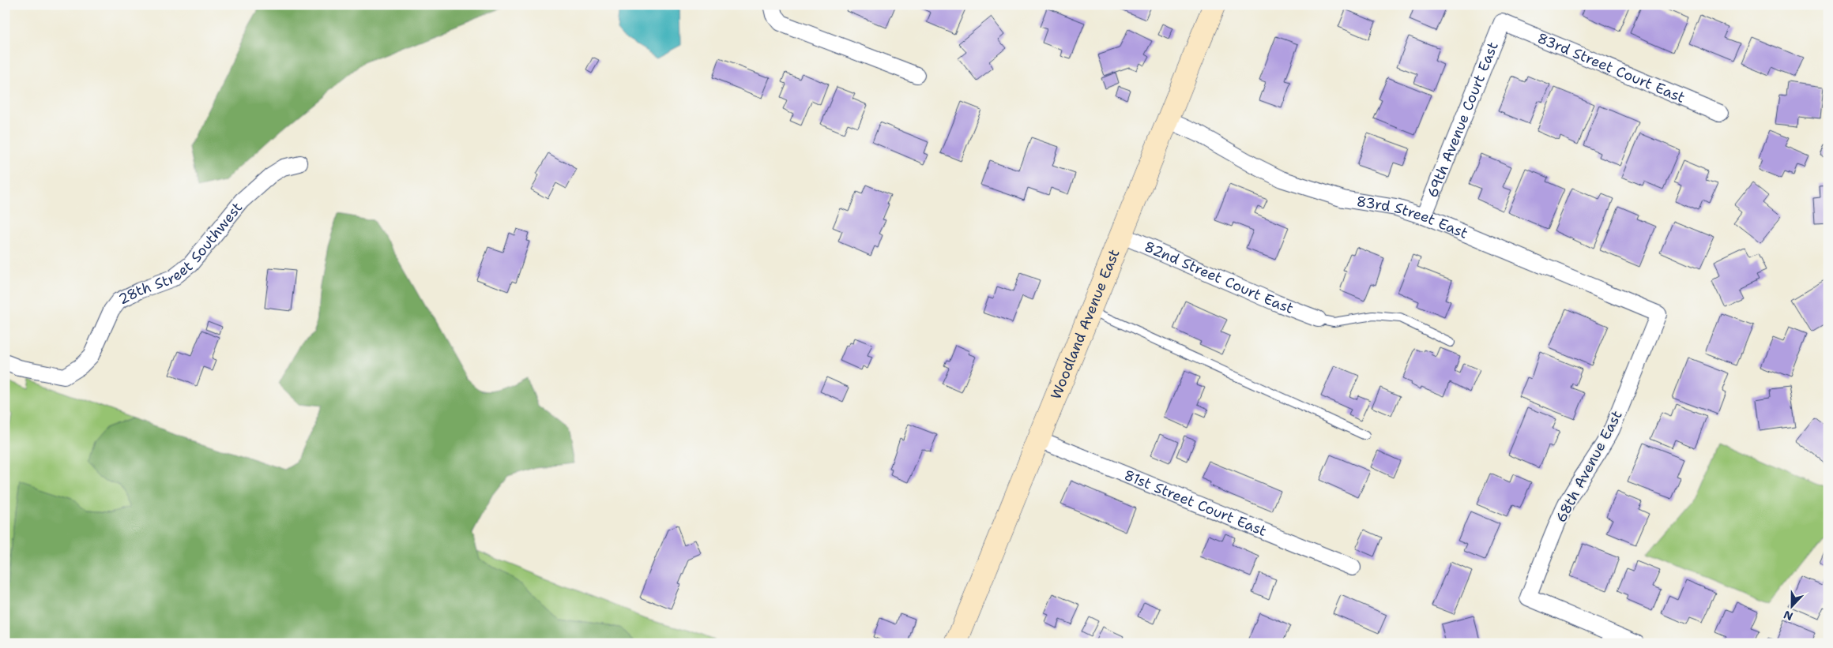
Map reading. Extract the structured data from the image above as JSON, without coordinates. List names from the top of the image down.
{
  "streets": {
    "street": [
      "83rd Street Court East",
      "69th Avenue Court East",
      "83rd Street East",
      "28th Street Southwest",
      "82nd Street Court East",
      "Woodland Avenue East",
      "68th Avenue East",
      "81st Street Court East"
    ]
  },
  "crossings": [
    ["83rd Street Court East", "69th Avenue Court East"],
    ["69th Avenue Court East", "83rd Street East"],
    ["83rd Street East", "Woodland Avenue East"],
    ["83rd Street East", "68th Avenue East"],
    ["82nd Street Court East", "Woodland Avenue East"],
    ["Woodland Avenue East", "81st Street Court East"]
  ],
  "north": "bottom"
}
